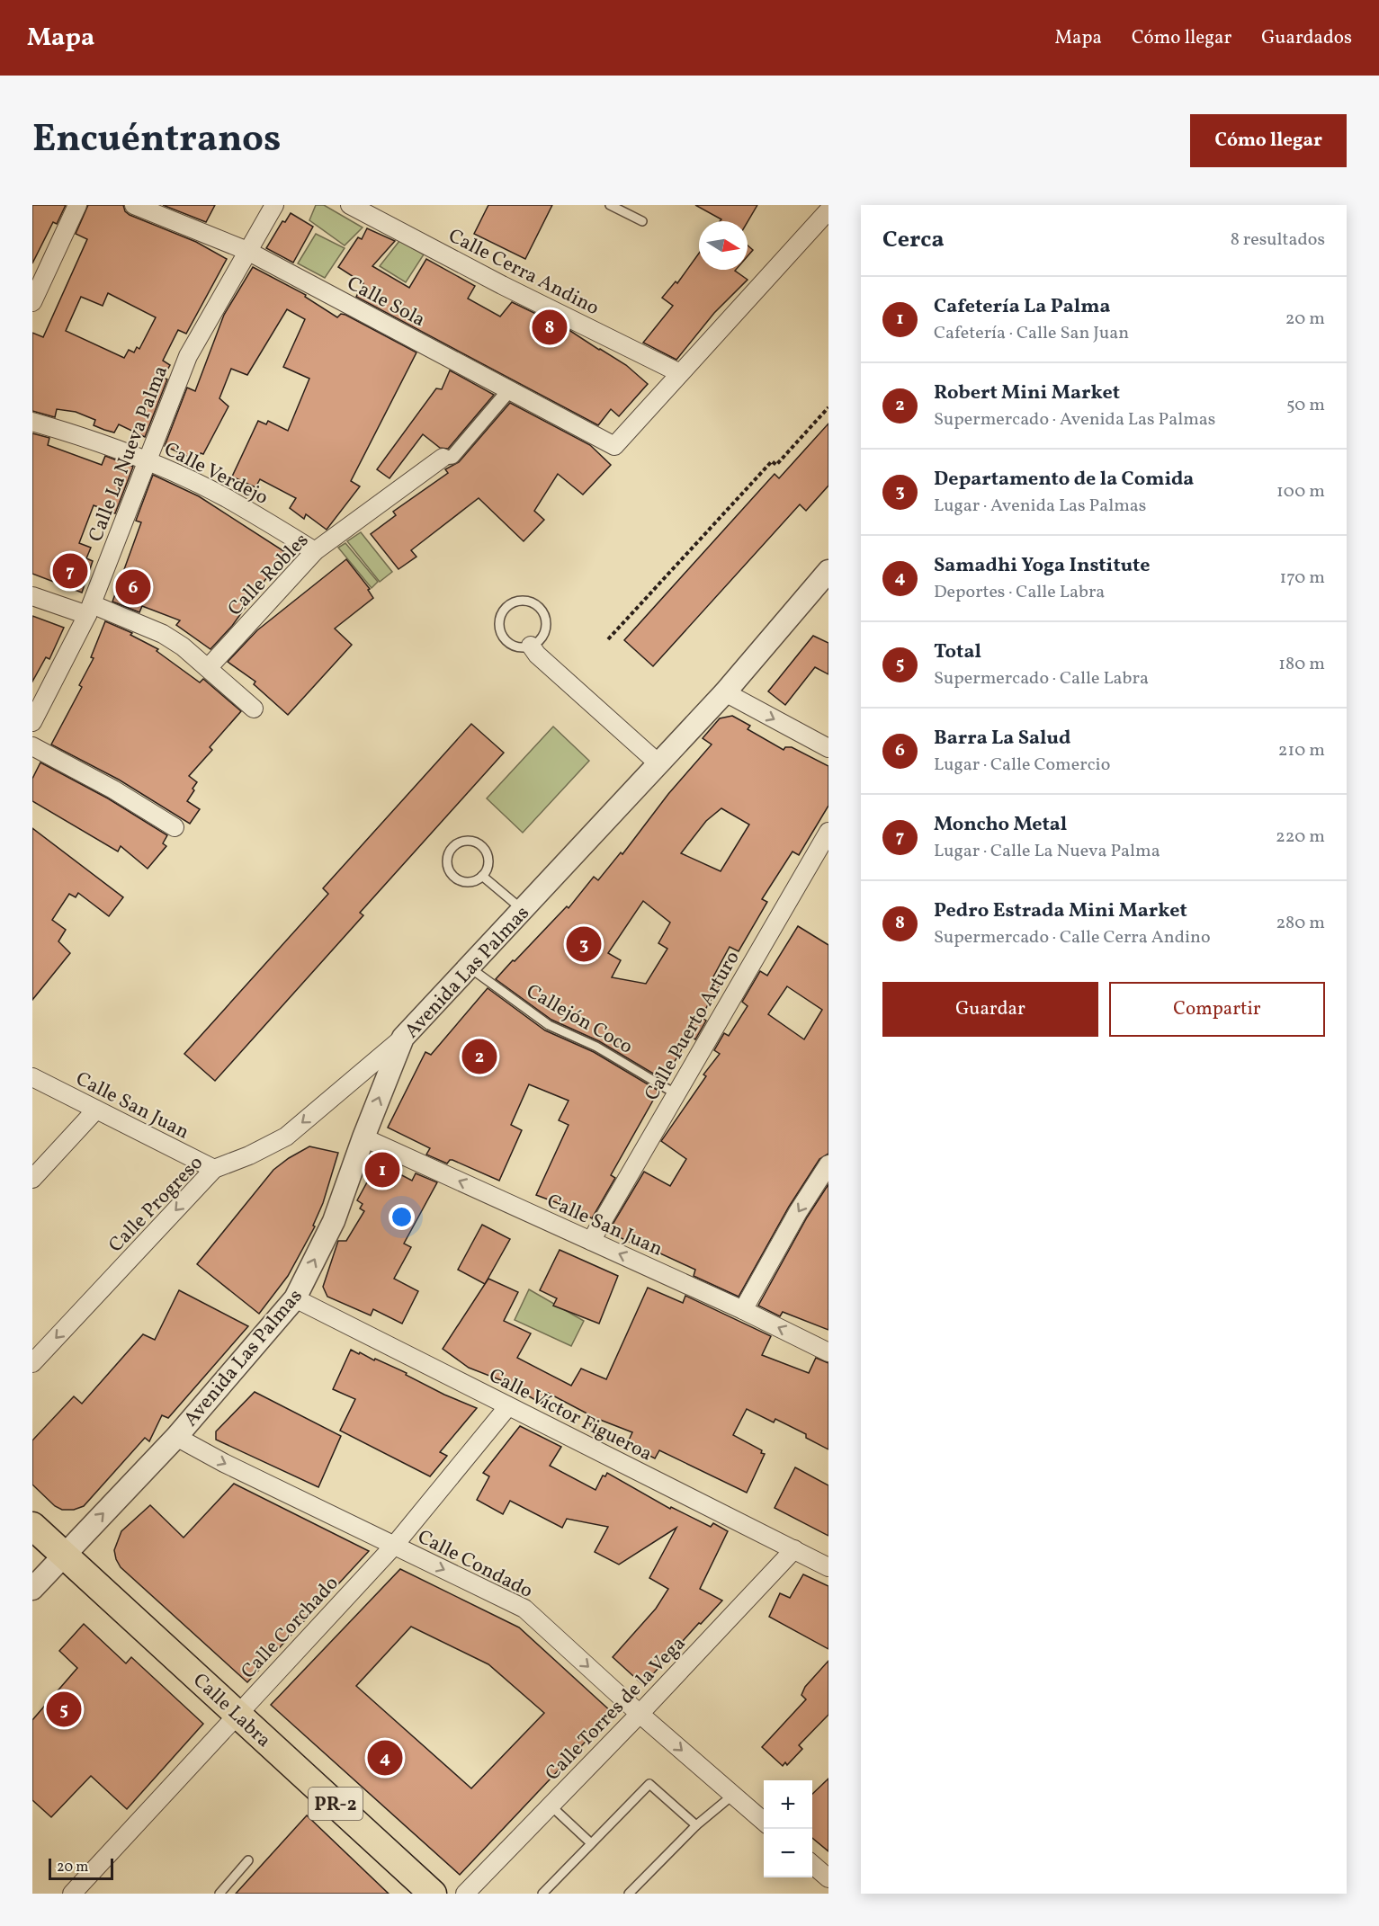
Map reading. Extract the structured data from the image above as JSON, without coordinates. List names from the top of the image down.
{
  "streets": {
    "main road": ["Calle Labra", "PR-2"],
    "street": [
      "Calle Cerra Andino",
      "Calle Sola",
      "Calle La Nueva Palma",
      "Calle Verdejo",
      "Calle Robles",
      "Avenida Las Palmas",
      "Calle Puerto Arturo",
      "Calle San Juan",
      "Calle Progreso",
      "Calle Víctor Figueroa",
      "Calle Condado",
      "Calle Corchado",
      "Calle Torres de la Vega"
    ],
    "lane": ["Callejón Coco"]
  },
  "crossings": [
    ["Calle Cerra Andino", "Calle Sola"],
    ["Calle Sola", "Calle La Nueva Palma"],
    ["Calle La Nueva Palma", "Calle Verdejo"],
    ["Calle Verdejo", "Calle Robles"],
    ["Avenida Las Palmas", "Callejón Coco"],
    ["Avenida Las Palmas", "Calle San Juan"],
    ["Avenida Las Palmas", "Calle Progreso"],
    ["Avenida Las Palmas", "Calle Víctor Figueroa"],
    ["Avenida Las Palmas", "Calle Condado"],
    ["Avenida Las Palmas", "Calle Labra"],
    ["Callejón Coco", "Calle Puerto Arturo"],
    ["Calle Puerto Arturo", "Calle San Juan"],
    ["Calle San Juan", "Calle Progreso"],
    ["Calle Víctor Figueroa", "Calle Corchado"],
    ["Calle Víctor Figueroa", "Calle Torres de la Vega"],
    ["Calle Condado", "Calle Corchado"],
    ["Calle Condado", "Calle Torres de la Vega"],
    ["Calle Corchado", "Calle Labra"]
  ],
  "one_way": ["Calle San Juan", "Calle Progreso", "Calle Condado"],
  "scale_bar": "20 m",
  "north": "right",
  "page": {
    "header": "Mapa",
    "nav": ["Mapa", "Cómo llegar", "Guardados"],
    "title": "Encuéntranos",
    "buttons": [
      "Cómo llegar",
      ["Guardar", "Compartir"]
    ],
    "heading": ["Cerca", "8 resultados"],
    "list": [
      {
        "mark": "1",
        "name": "Cafetería La Palma",
        "note": "Cafetería · Calle San Juan",
        "value": "20 m"
      },
      {
        "mark": "2",
        "name": "Robert Mini Market",
        "note": "Supermercado · Avenida Las Palmas",
        "value": "50 m"
      },
      {
        "mark": "3",
        "name": "Departamento de la Comida",
        "note": "Lugar · Avenida Las Palmas",
        "value": "100 m"
      },
      {
        "mark": "4",
        "name": "Samadhi Yoga Institute",
        "note": "Deportes · Calle Labra",
        "value": "170 m"
      },
      {
        "mark": "5",
        "name": "Total",
        "note": "Supermercado · Calle Labra",
        "value": "180 m"
      },
      {
        "mark": "6",
        "name": "Barra La Salud",
        "note": "Lugar · Calle Comercio",
        "value": "210 m"
      },
      {
        "mark": "7",
        "name": "Moncho Metal",
        "note": "Lugar · Calle La Nueva Palma",
        "value": "220 m"
      },
      {
        "mark": "8",
        "name": "Pedro Estrada Mini Market",
        "note": "Supermercado · Calle Cerra Andino",
        "value": "280 m"
      }
    ],
    "pins": [
      "8",
      "7",
      "6",
      "3",
      "2",
      "1",
      "5",
      "4"
    ],
    "map_buttons": ["+", "−"],
    "scale": "20 m"
  }
}
